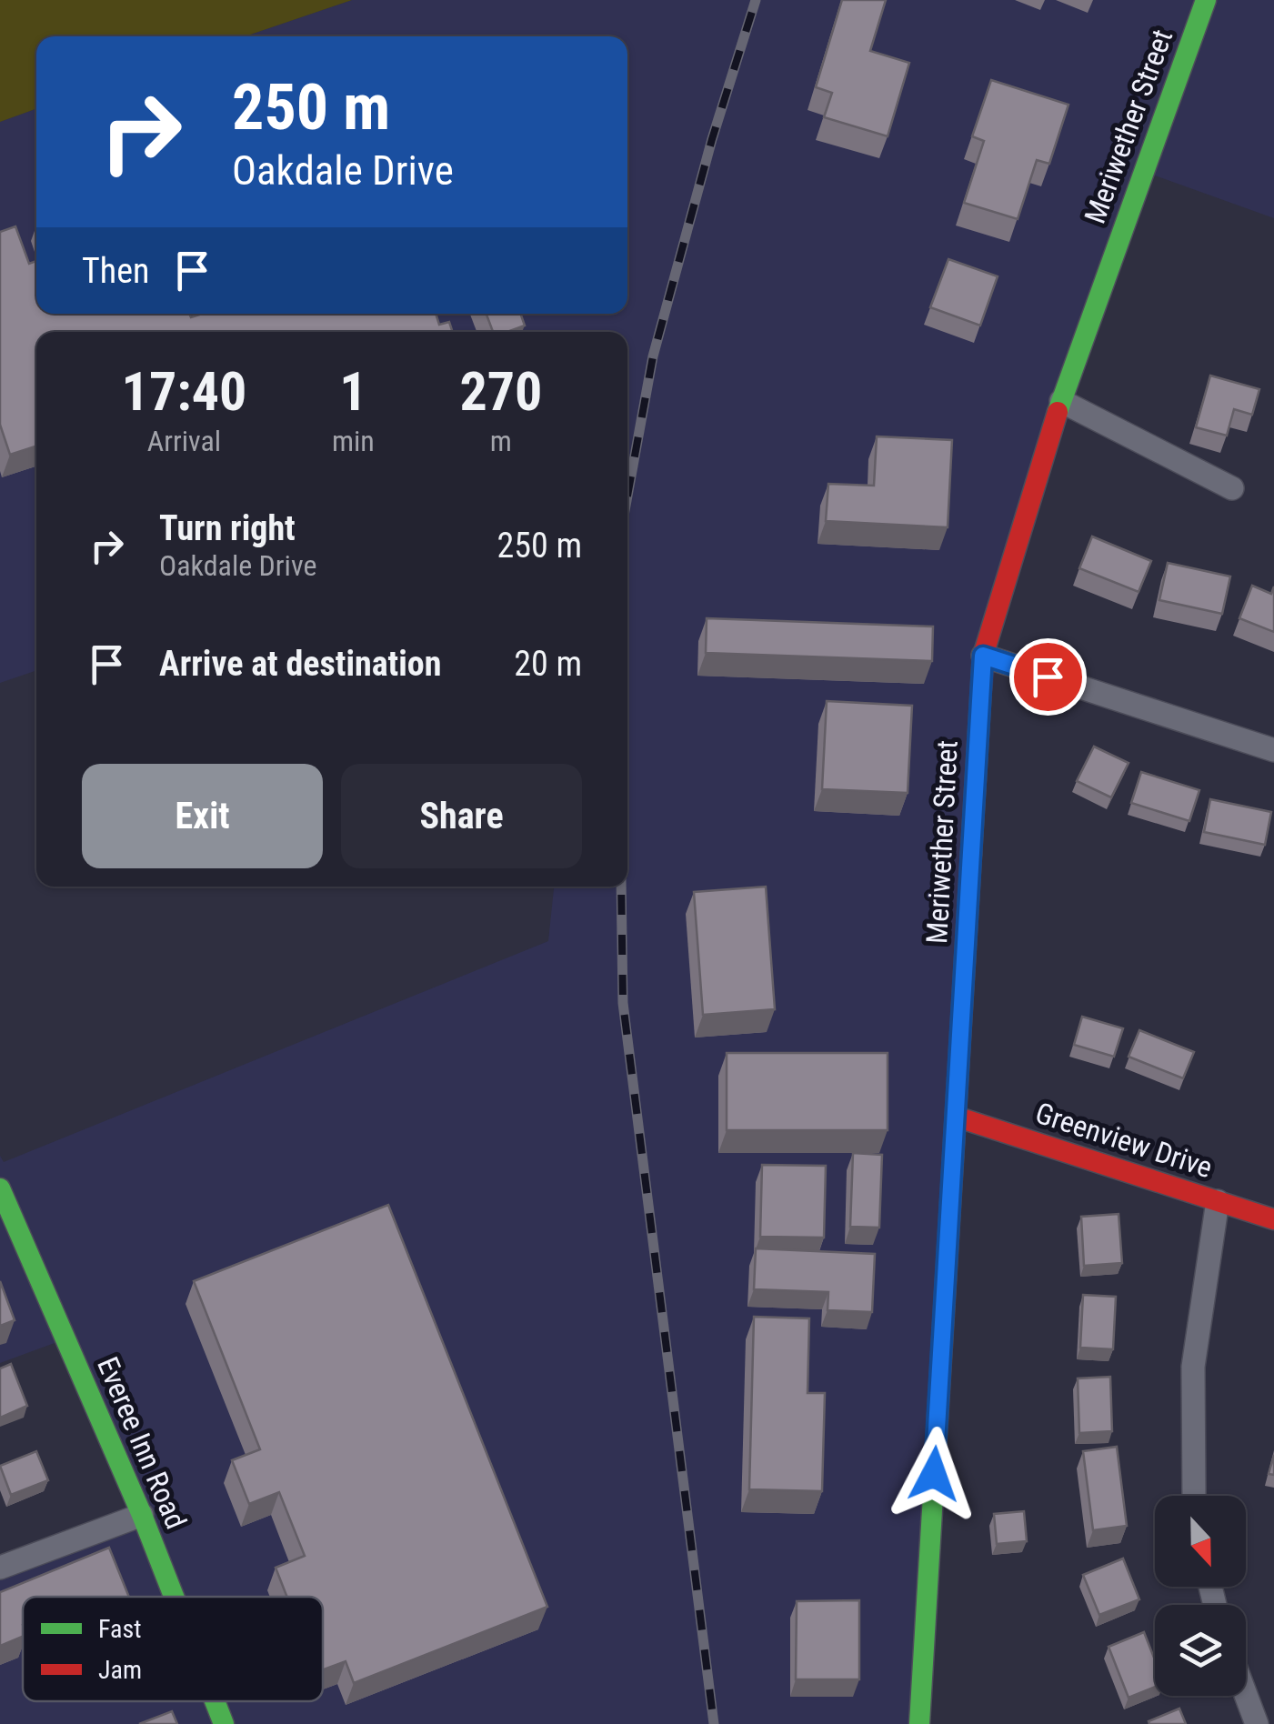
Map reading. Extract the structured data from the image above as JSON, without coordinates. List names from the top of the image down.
{
  "streets": {
    "street": ["Meriwether Street", "Greenview Drive", "Everee Inn Road"]
  },
  "crossings": [
    ["Meriwether Street", "Greenview Drive"]
  ],
  "legend": ["Fast", "Jam"],
  "north": "bottom",
  "page": {
    "turn": ["250 m", "Oakdale Drive"],
    "then": "Then",
    "eta": [
      "17:40",
      "Arrival",
      "1",
      "min",
      "270",
      "m"
    ],
    "list": [
      {
        "name": "Turn right",
        "note": "Oakdale Drive",
        "value": "250 m"
      },
      {
        "name": "Arrive at destination",
        "value": "20 m"
      }
    ],
    "buttons": ["Exit", "Share"]
  }
}
